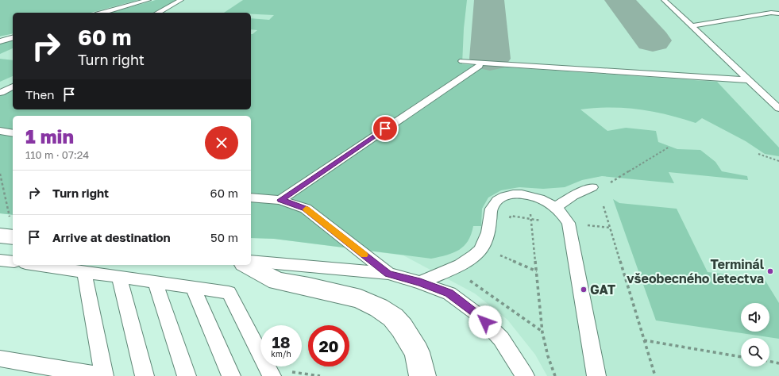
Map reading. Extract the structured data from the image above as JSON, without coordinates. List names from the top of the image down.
{
  "places": ["Terminál všeobecného letectva", "GAT"],
  "page": {
    "turn": ["60 m", "Turn right"],
    "then": "Then",
    "heading": ["1 min", "110 m · 07:24"],
    "list": [
      {
        "name": "Turn right",
        "value": "60 m"
      },
      {
        "name": "Arrive at destination",
        "value": "50 m"
      }
    ],
    "speed": "18 km/h",
    "limit": "20"
  }
}
